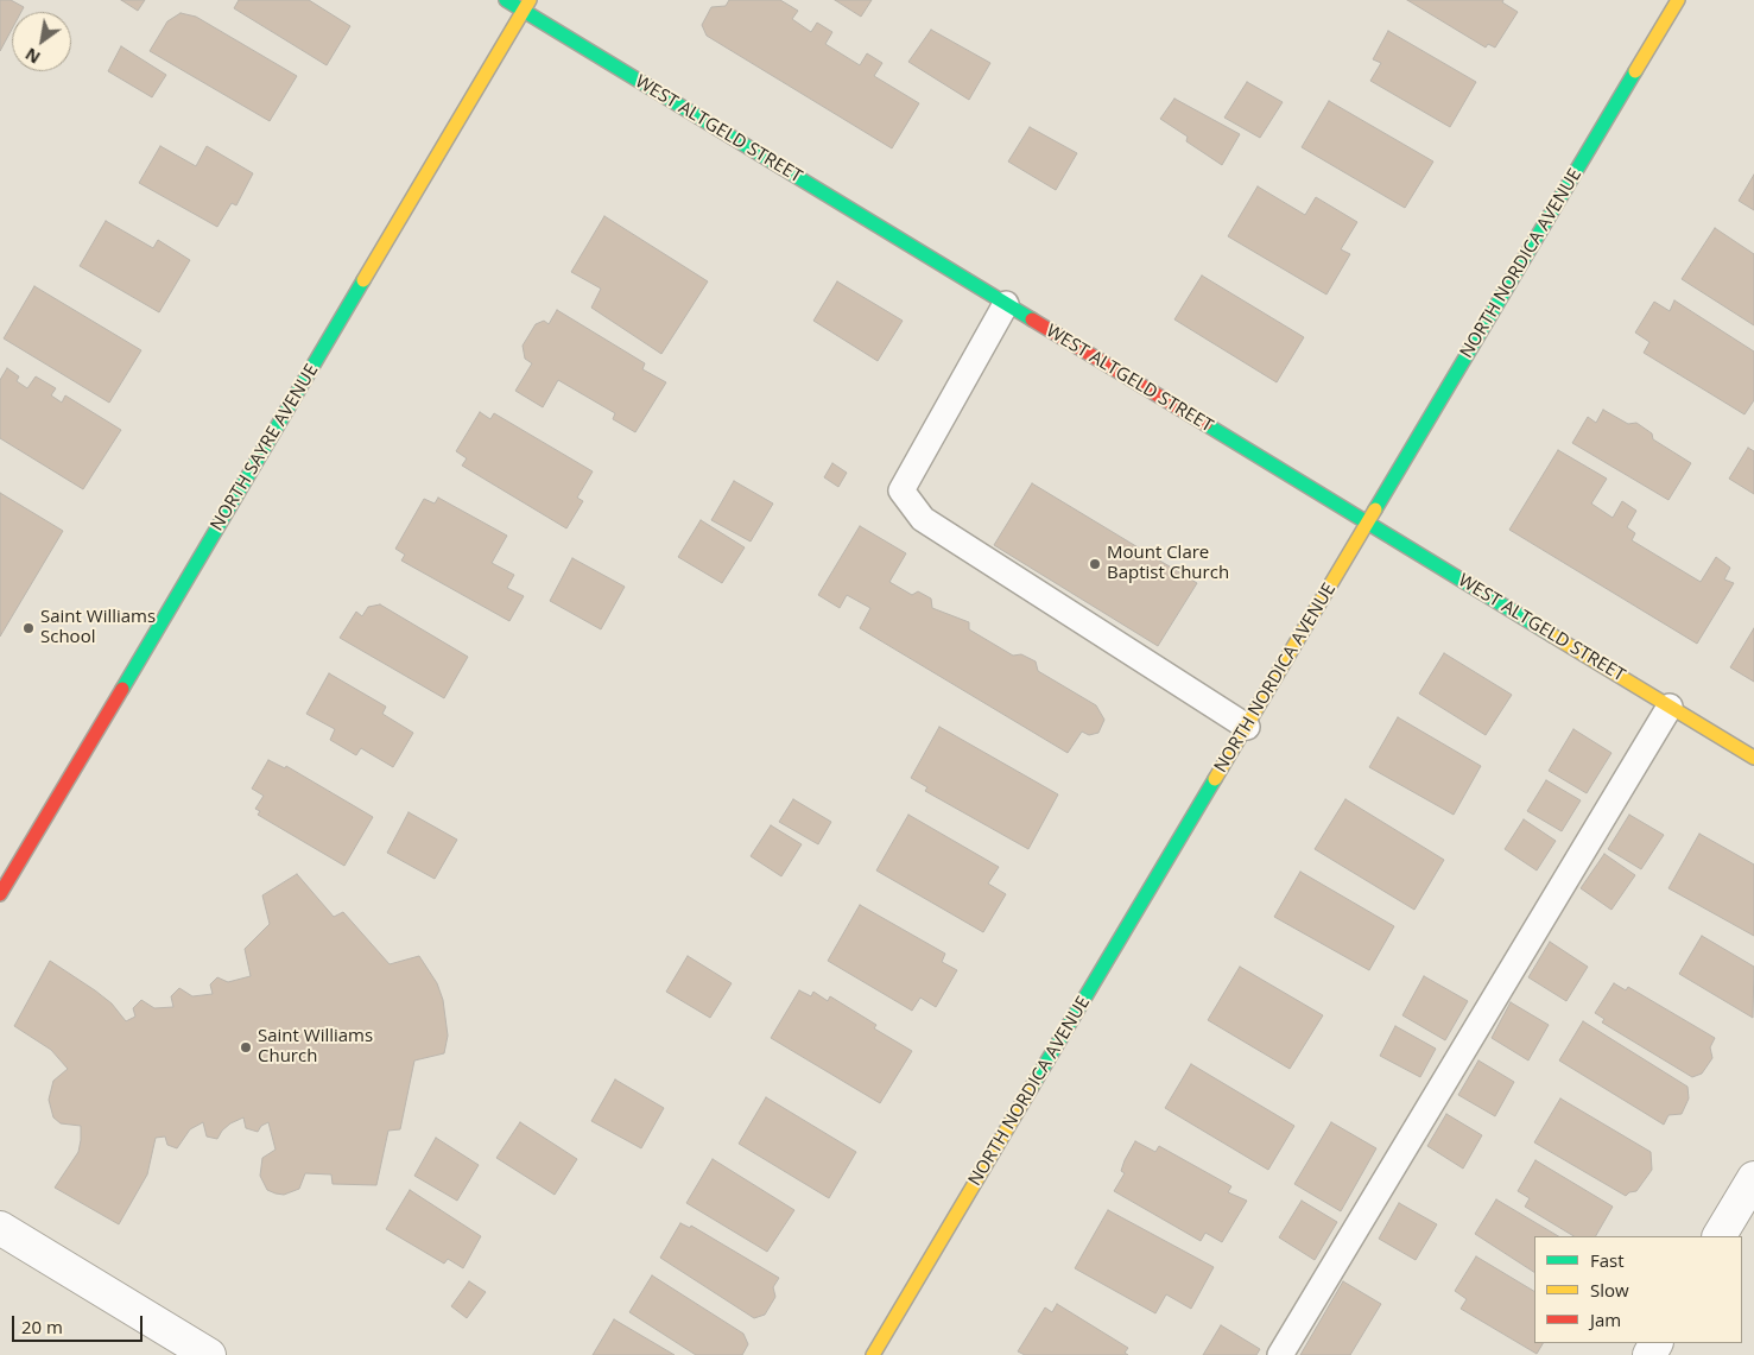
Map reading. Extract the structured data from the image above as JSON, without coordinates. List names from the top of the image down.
{
  "streets": {
    "street": ["WEST ALTGELD STREET", "NORTH NORDICA AVENUE", "NORTH SAYRE AVENUE"]
  },
  "crossings": [
    ["WEST ALTGELD STREET", "NORTH NORDICA AVENUE"],
    ["WEST ALTGELD STREET", "NORTH SAYRE AVENUE"]
  ],
  "places": ["Mount Clare Baptist Church", "Saint Williams School", "Saint Williams Church"],
  "legend": ["Fast", "Slow", "Jam"],
  "scale_bar": "20 m",
  "north": "bottom left"
}
